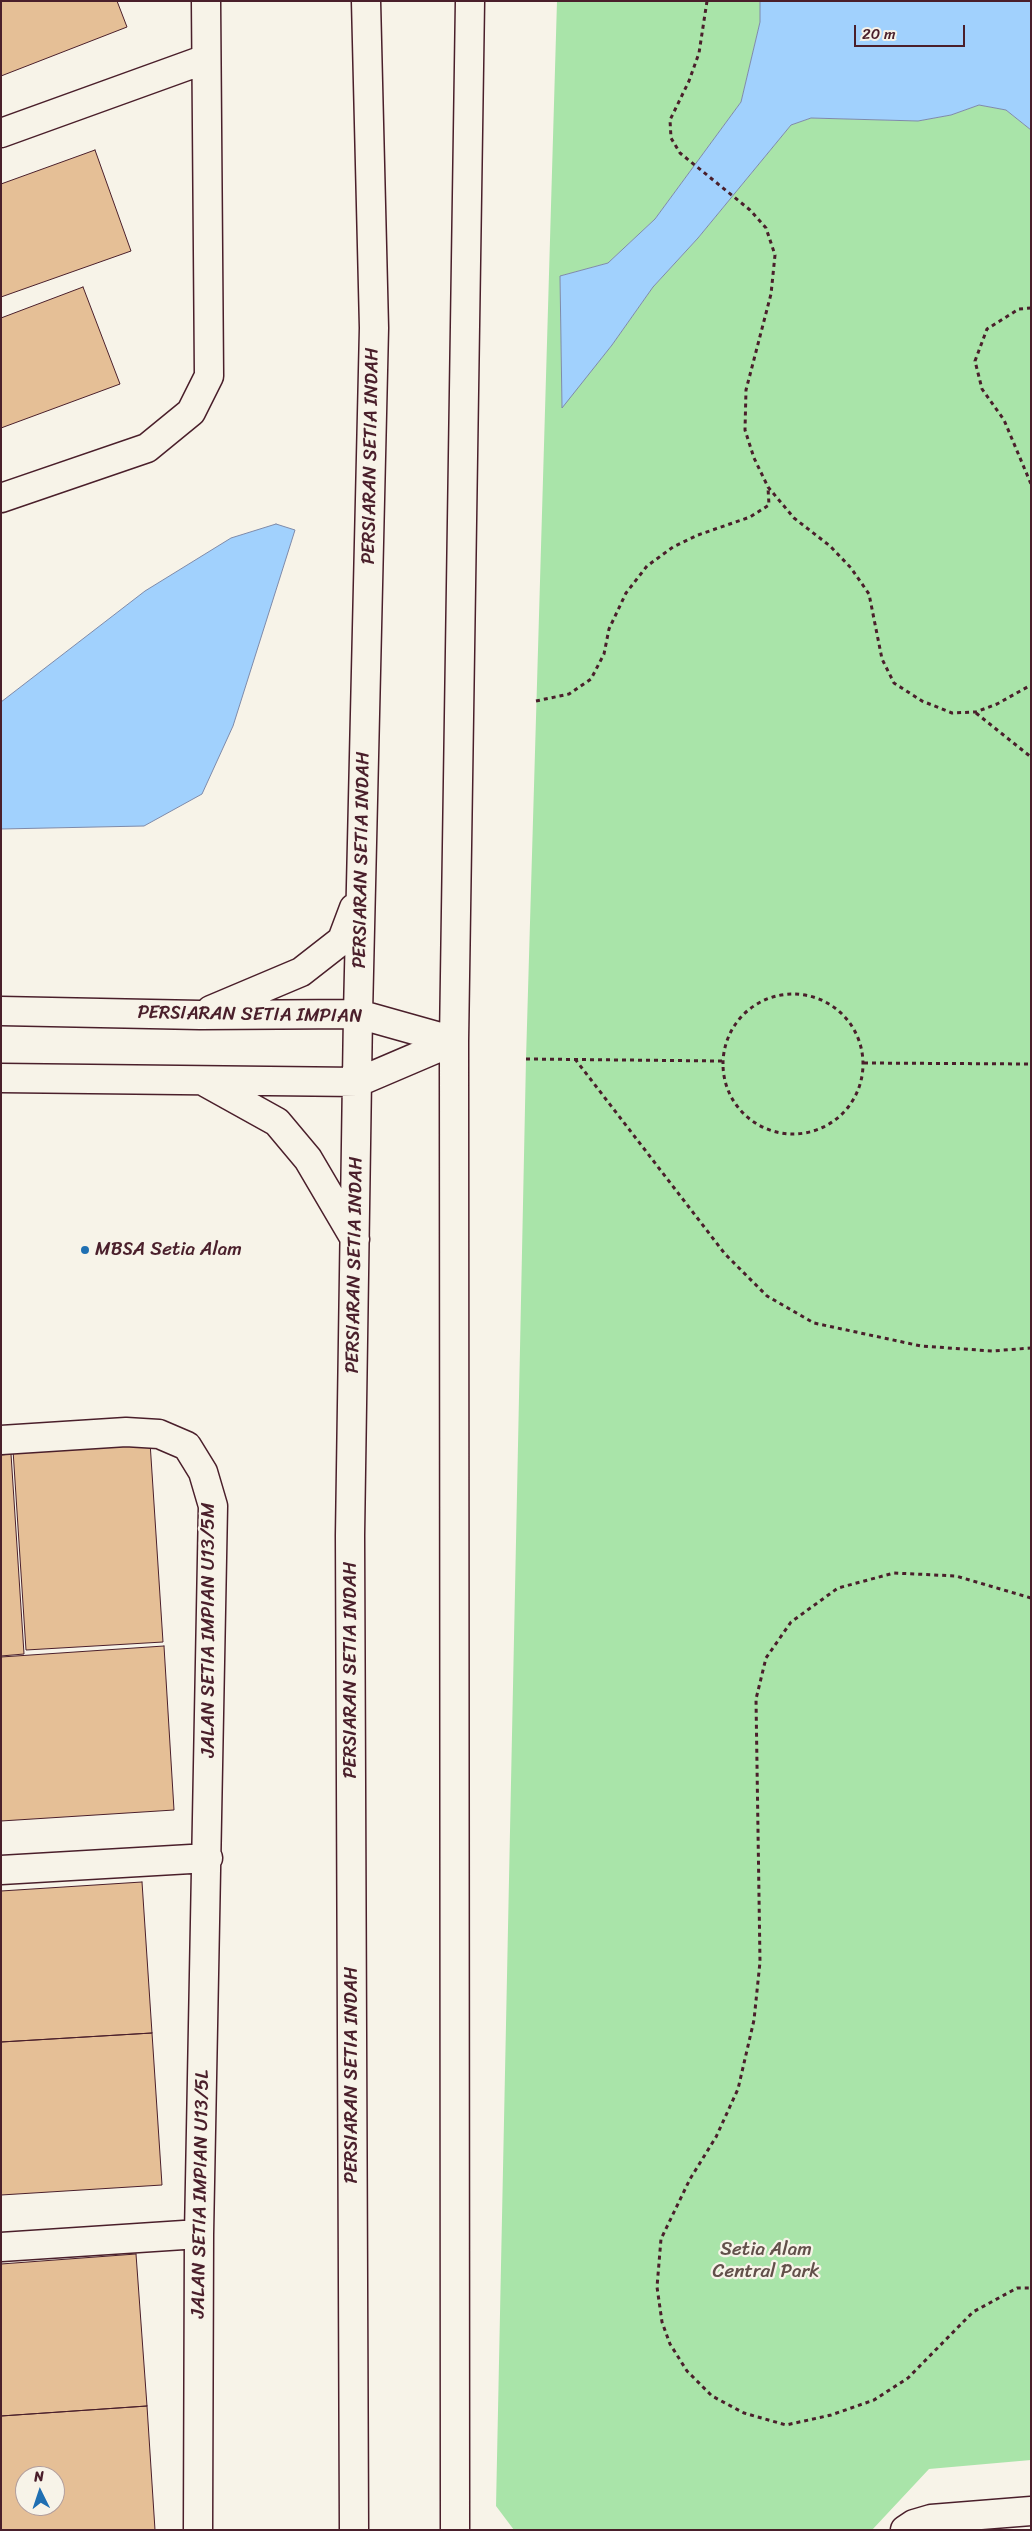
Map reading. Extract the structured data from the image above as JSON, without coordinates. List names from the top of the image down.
{
  "streets": {
    "street": [
      "PERSIARAN SETIA INDAH",
      "PERSIARAN SETIA IMPIAN",
      "JALAN SETIA IMPIAN U13/5M",
      "JALAN SETIA IMPIAN U13/5L"
    ]
  },
  "crossings": [
    ["PERSIARAN SETIA INDAH", "PERSIARAN SETIA IMPIAN"],
    ["JALAN SETIA IMPIAN U13/5M", "JALAN SETIA IMPIAN U13/5L"]
  ],
  "parks": ["Setia Alam Central Park"],
  "places": ["MBSA Setia Alam"],
  "scale_bar": "20 m",
  "north": "top"
}
